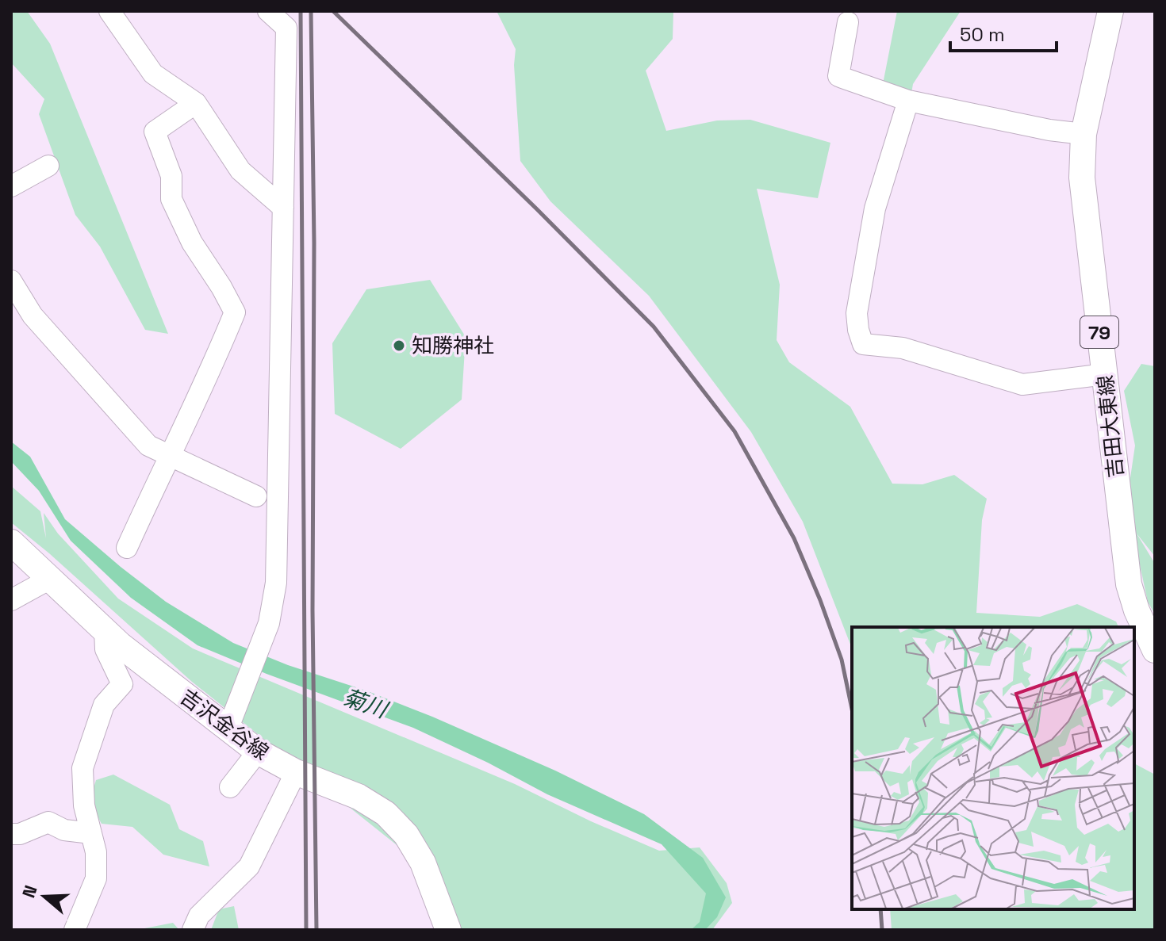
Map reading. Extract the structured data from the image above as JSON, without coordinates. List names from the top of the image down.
{
  "streets": {
    "main road": ["79", "吉田大東線", "吉沢金谷線"]
  },
  "water": ["菊川"],
  "places": ["知勝神社"],
  "scale_bar": "50 m",
  "north": "left"
}
